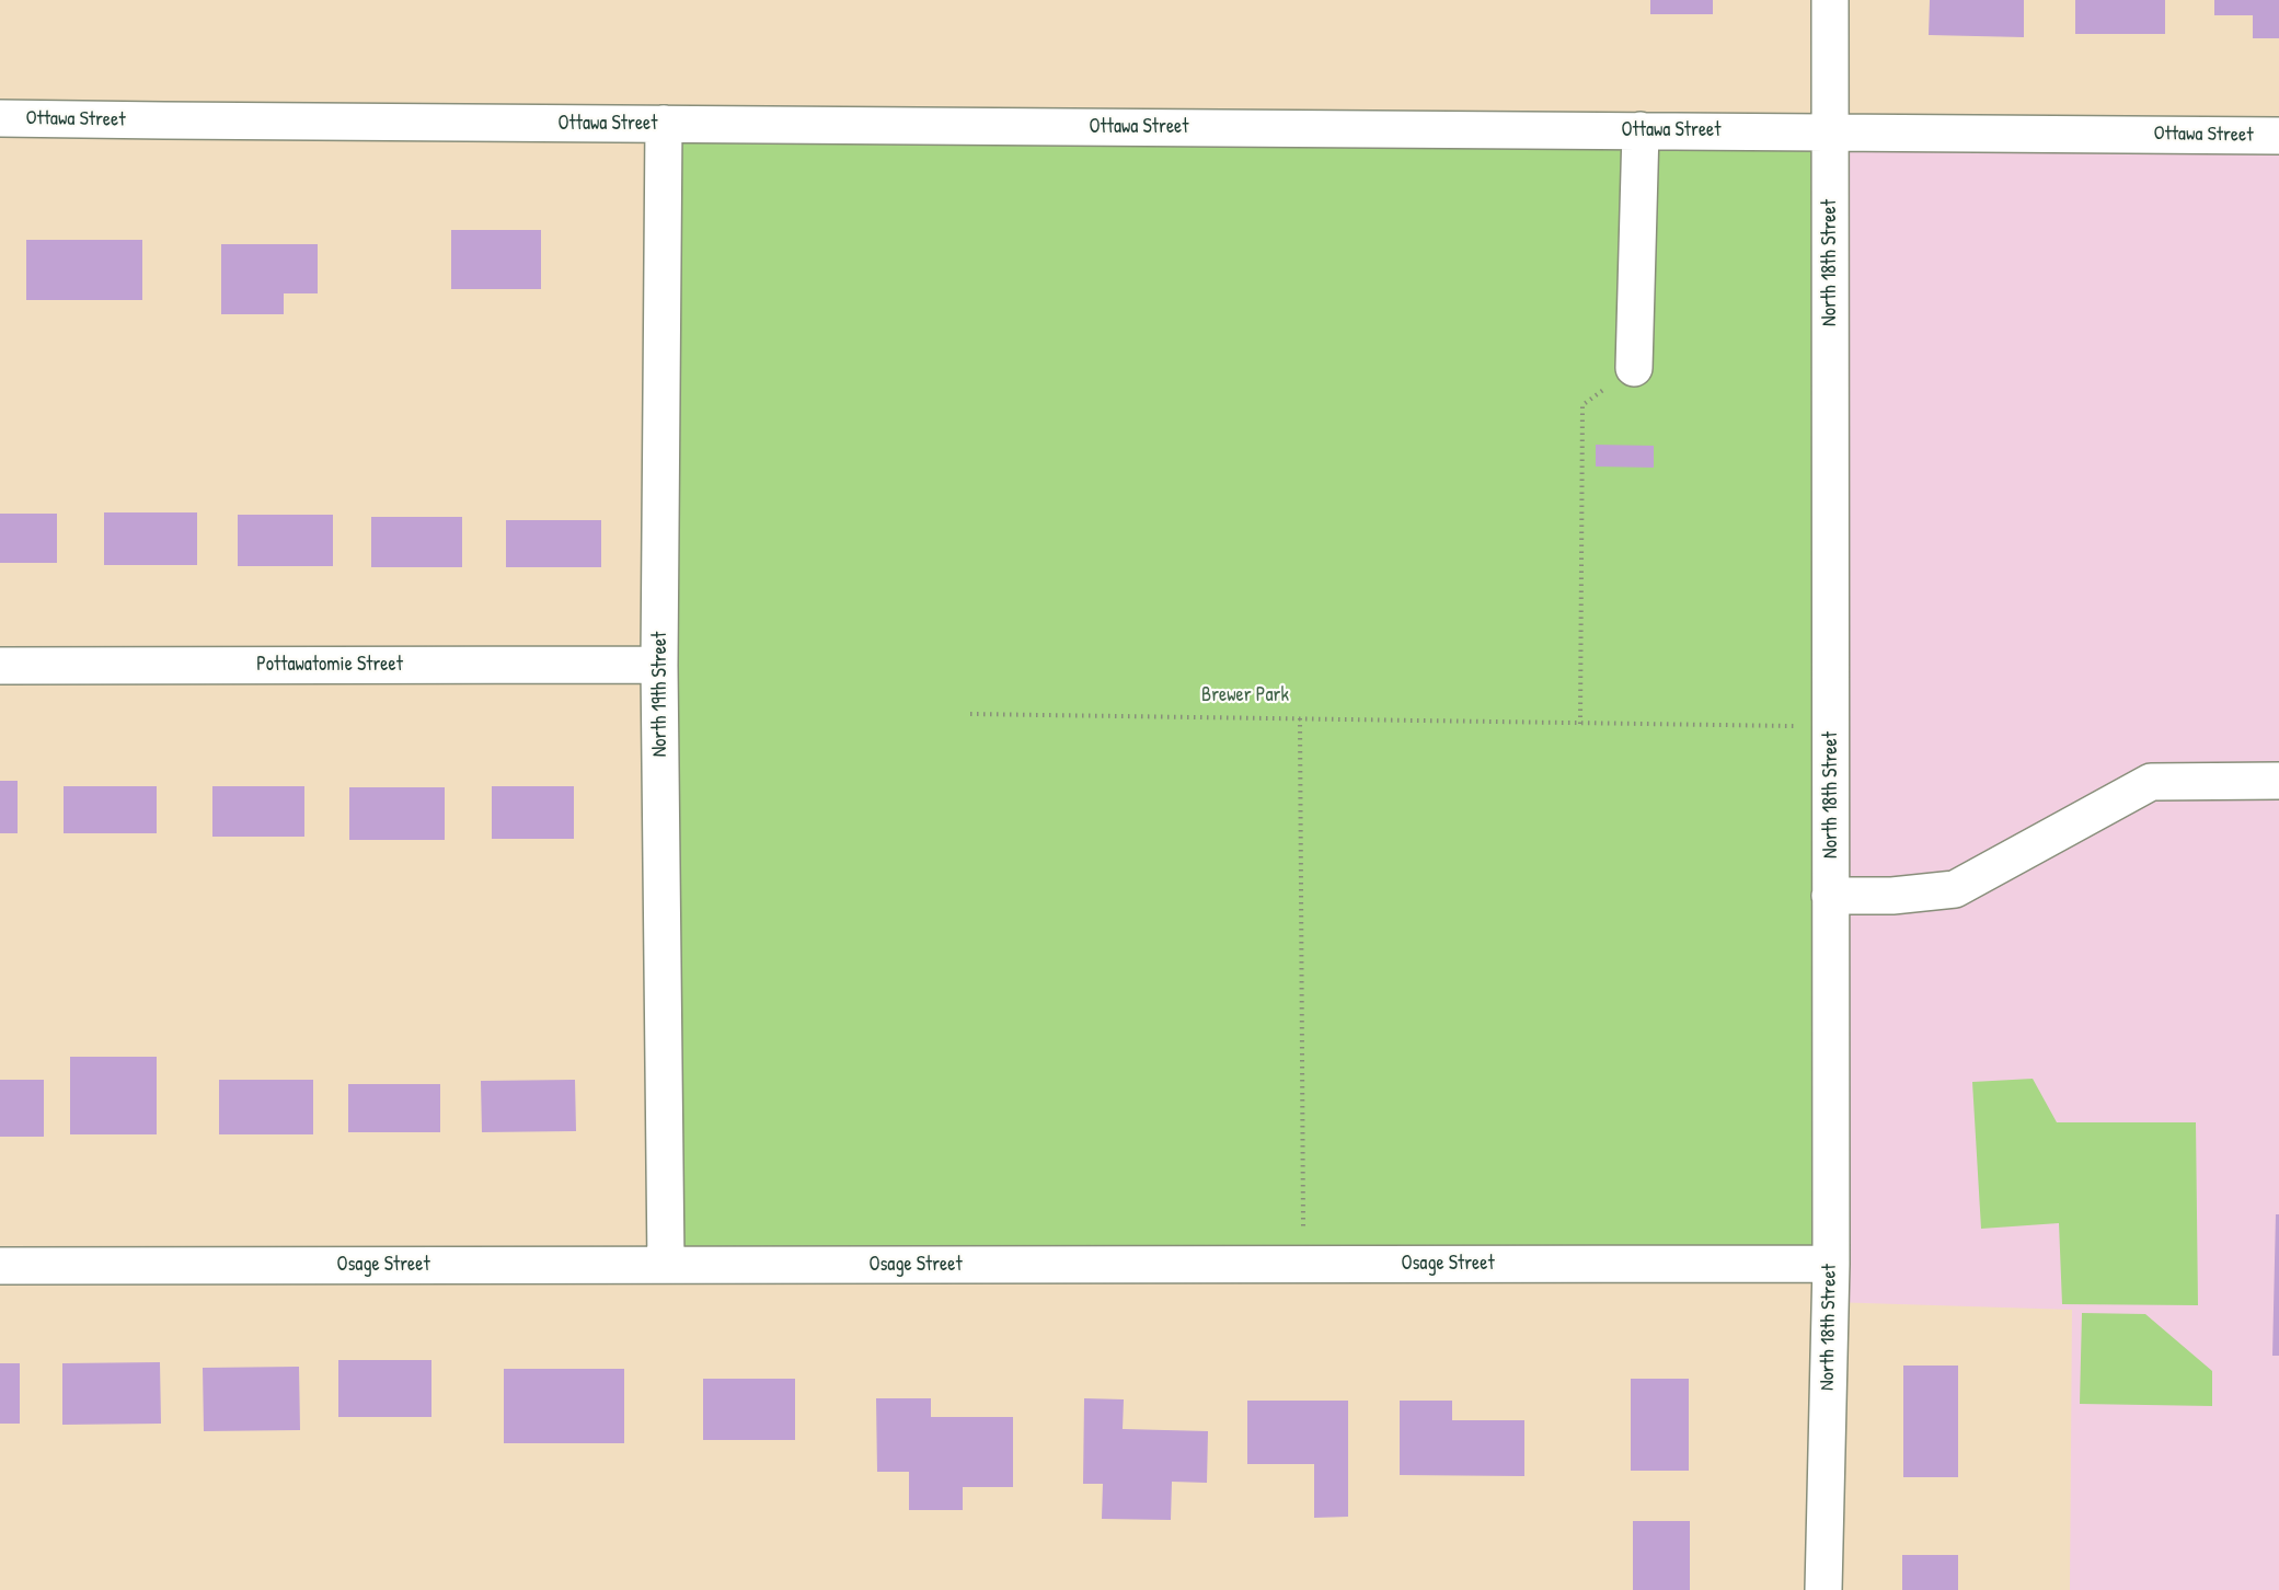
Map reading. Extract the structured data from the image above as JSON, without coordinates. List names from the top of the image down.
{
  "streets": {
    "street": [
      "Ottawa Street",
      "North 18th Street",
      "Pottawatomie Street",
      "North 19th Street",
      "Osage Street"
    ]
  },
  "crossings": [
    ["Ottawa Street", "North 18th Street"],
    ["Ottawa Street", "North 19th Street"],
    ["North 18th Street", "Osage Street"],
    ["Pottawatomie Street", "North 19th Street"],
    ["North 19th Street", "Osage Street"]
  ],
  "parks": ["Brewer Park"]
}
